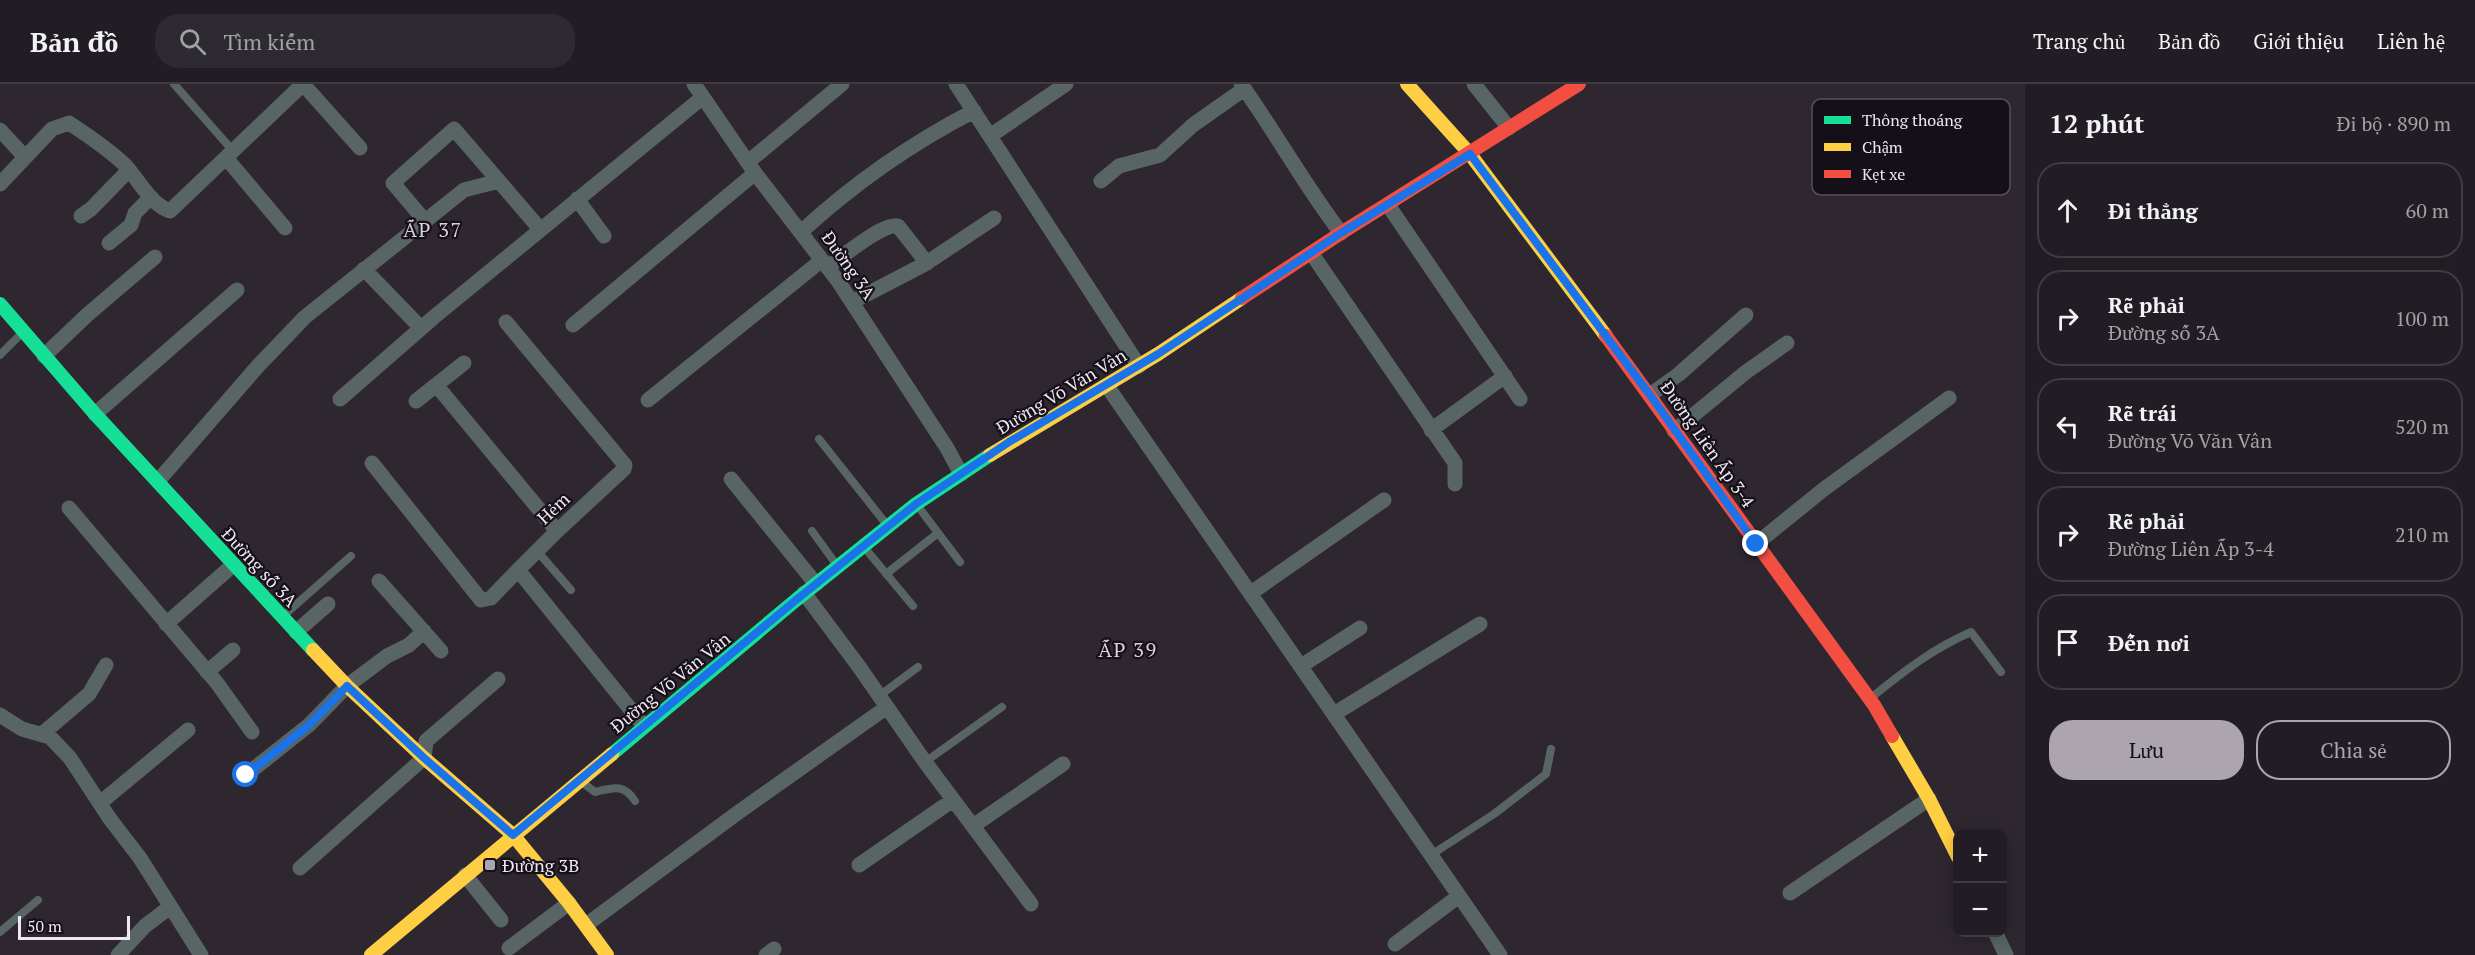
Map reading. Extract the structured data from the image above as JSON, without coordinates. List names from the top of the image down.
{
  "streets": {
    "street": [
      "Đường 3A",
      "Đường Võ Văn Vân",
      "Đường Liên Ấp 3-4",
      "Hẻm",
      "Đường số 3A"
    ]
  },
  "crossings": [
    ["Đường 3A", "Đường Võ Văn Vân"],
    ["Đường Võ Văn Vân", "Đường Liên Ấp 3-4"],
    ["Đường Võ Văn Vân", "Đường số 3A"]
  ],
  "districts": ["ẤP 37", "ẤP 39"],
  "places": {
    "transit": ["Đường 3B"]
  },
  "legend": ["Thông thoáng", "Chậm", "Kẹt xe"],
  "scale_bar": "50 m",
  "page": {
    "header": "Bản đồ",
    "search": "Tìm kiếm",
    "nav": [
      "Trang chủ",
      "Bản đồ",
      "Giới thiệu",
      "Liên hệ"
    ],
    "heading": ["12 phút", "Đi bộ · 890 m"],
    "list": [
      ["Đi thẳng", "60 m"],
      ["Rẽ phải", "Đường số 3A", "100 m"],
      ["Rẽ trái", "Đường Võ Văn Vân", "520 m"],
      ["Rẽ phải", "Đường Liên Ấp 3-4", "210 m"],
      "Đến nơi"
    ],
    "buttons": ["Lưu", "Chia sẻ"],
    "map_buttons": ["+", "−"],
    "scale": "50 m"
  }
}
